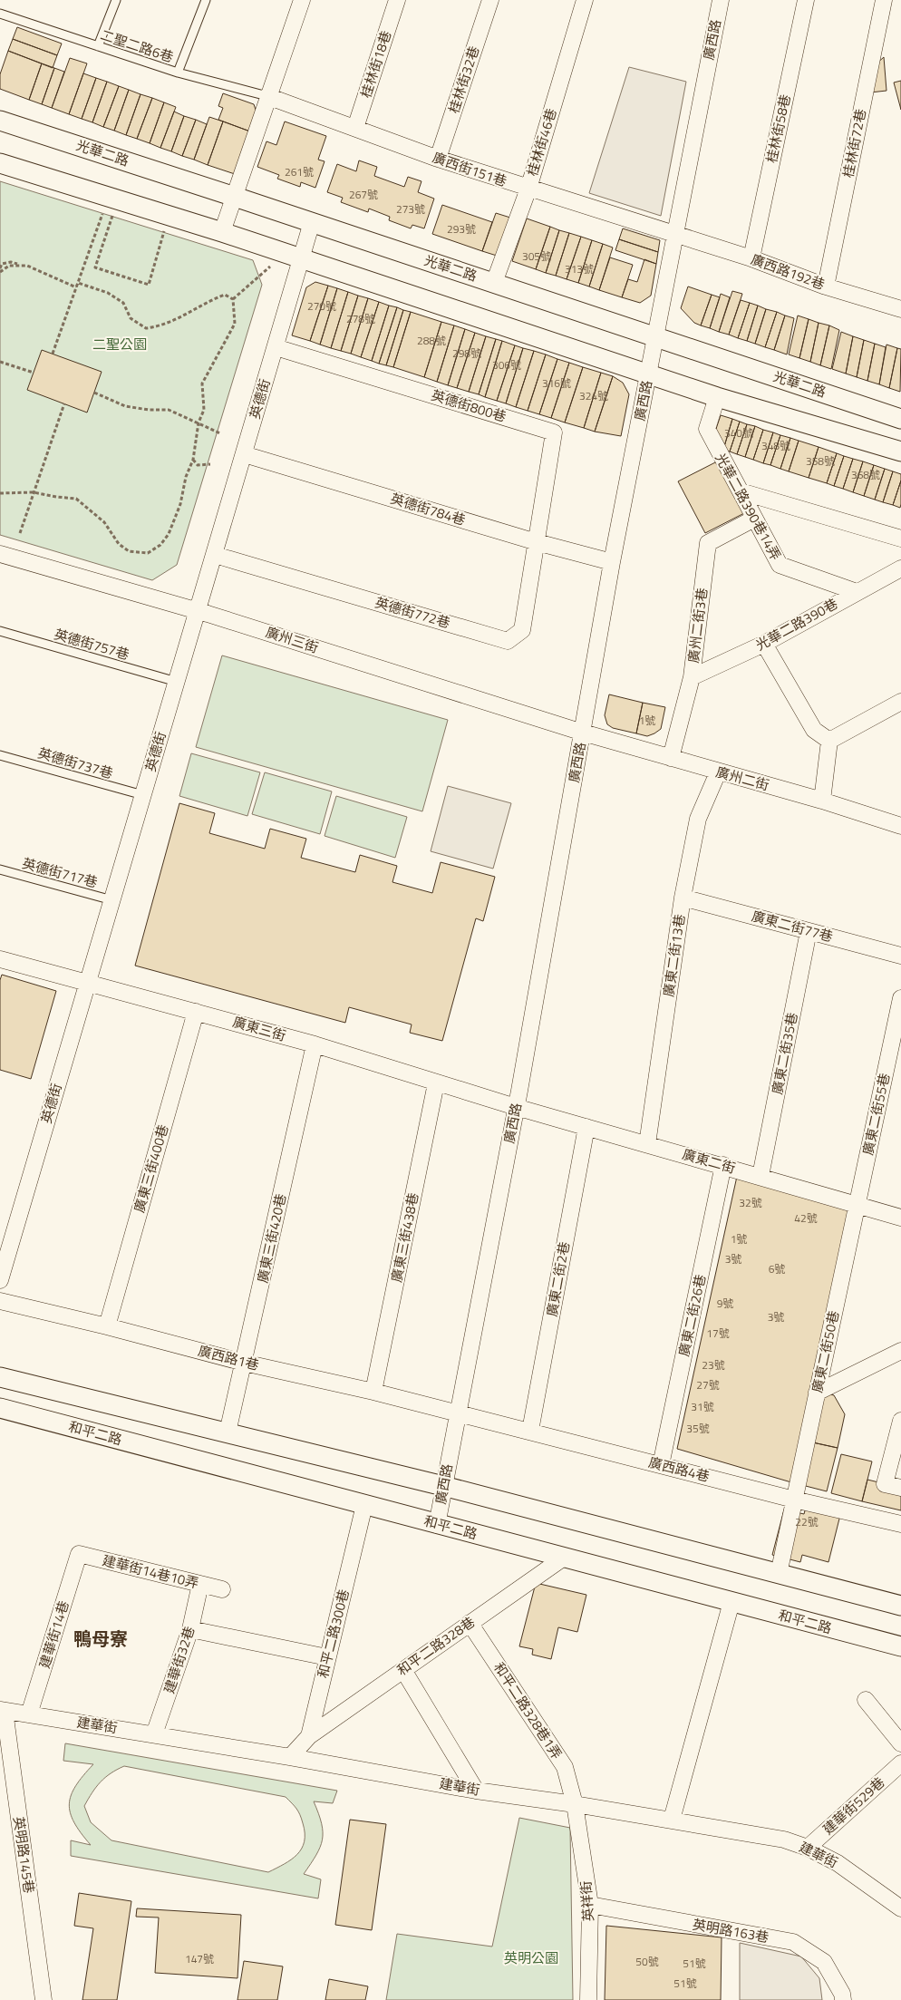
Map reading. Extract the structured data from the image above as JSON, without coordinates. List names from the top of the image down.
{
  "streets": {
    "street": [
      "廣西路",
      "桂林街18巷",
      "桂林街32巷",
      "桂林街58巷",
      "桂林街46巷",
      "桂林街72巷",
      "光華二路",
      "廣西街151巷",
      "廣西路192巷",
      "英德街",
      "英德街800巷",
      "光華二路390巷14弄",
      "英德街784巷",
      "英德街772巷",
      "光華二路390巷",
      "廣州二街3巷",
      "廣州三街",
      "廣州二街",
      "廣東二街77巷",
      "廣東二街13巷",
      "廣東三街",
      "廣東二街35巷",
      "廣東二街55巷",
      "廣東二街",
      "廣東三街400巷",
      "廣東三街438巷",
      "廣東三街420巷",
      "廣東二街2巷",
      "廣東二街26巷",
      "廣東二街50巷",
      "廣西路1巷",
      "和平二路",
      "廣西路4巷",
      "建華街14巷10弄",
      "和平二路300巷",
      "建華街14巷",
      "和平二路328巷",
      "建華街32巷",
      "和平二路328巷1弄",
      "建華街",
      "建華街529巷",
      "英明路145巷",
      "英祥街",
      "英明路163巷"
    ],
    "lane": [
      "二聖二路6巷",
      "英德街757巷",
      "英德街737巷",
      "英德街717巷"
    ]
  },
  "crossings": [
    ["廣西路", "光華二路"],
    ["廣西路", "廣西街151巷"],
    ["廣西路", "廣西路192巷"],
    ["廣西路", "英德街784巷"],
    ["廣西路", "廣州三街"],
    ["廣西路", "廣州二街"],
    ["廣西路", "廣東三街"],
    ["廣西路", "廣東二街"],
    ["廣西路", "廣西路1巷"],
    ["廣西路", "和平二路"],
    ["廣西路", "廣西路4巷"],
    ["二聖二路6巷", "廣西街151巷"],
    ["桂林街18巷", "廣西街151巷"],
    ["桂林街32巷", "廣西街151巷"],
    ["桂林街58巷", "廣西路192巷"],
    ["桂林街46巷", "光華二路"],
    ["桂林街46巷", "廣西街151巷"],
    ["桂林街72巷", "廣西路192巷"],
    ["光華二路", "英德街"],
    ["廣西街151巷", "廣西路192巷"],
    ["英德街", "英德街800巷"],
    ["英德街", "英德街784巷"],
    ["英德街", "英德街772巷"],
    ["英德街", "廣州三街"],
    ["英德街", "英德街757巷"],
    ["英德街", "英德街737巷"],
    ["英德街", "英德街717巷"],
    ["英德街", "廣東三街"],
    ["英德街800巷", "英德街784巷"],
    ["英德街800巷", "英德街772巷"],
    ["光華二路390巷14弄", "光華二路390巷"],
    ["光華二路390巷14弄", "廣州二街3巷"],
    ["英德街784巷", "英德街772巷"],
    ["光華二路390巷", "廣州二街3巷"],
    ["廣州二街3巷", "廣州二街"],
    ["廣州三街", "廣州二街"],
    ["廣州二街", "廣東二街13巷"],
    ["廣東二街77巷", "廣東二街13巷"],
    ["廣東二街77巷", "廣東二街35巷"],
    ["廣東二街13巷", "廣東二街"],
    ["廣東三街", "廣東二街"],
    ["廣東三街", "廣東三街400巷"],
    ["廣東三街", "廣東三街438巷"],
    ["廣東三街", "廣東三街420巷"],
    ["廣東二街35巷", "廣東二街"],
    ["廣東二街55巷", "廣東二街"],
    ["廣東二街55巷", "廣東二街50巷"],
    ["廣東二街", "廣東二街2巷"],
    ["廣東二街", "廣東二街26巷"],
    ["廣東二街", "廣東二街50巷"],
    ["廣東三街400巷", "廣西路1巷"],
    ["廣東三街438巷", "廣西路1巷"],
    ["廣東三街420巷", "廣西路1巷"],
    ["廣東二街2巷", "廣西路4巷"],
    ["廣東二街26巷", "廣西路4巷"],
    ["廣東二街50巷", "廣西路4巷"],
    ["廣西路1巷", "廣西路4巷"],
    ["和平二路", "和平二路300巷"],
    ["和平二路", "和平二路328巷"],
    ["建華街14巷10弄", "建華街14巷"],
    ["建華街14巷10弄", "建華街32巷"],
    ["和平二路300巷", "和平二路328巷"],
    ["建華街14巷", "建華街"],
    ["和平二路328巷", "和平二路328巷1弄"],
    ["建華街32巷", "建華街"],
    ["和平二路328巷1弄", "建華街"],
    ["和平二路328巷1弄", "英祥街"],
    ["建華街", "建華街529巷"],
    ["建華街", "英明路145巷"],
    ["建華街", "英祥街"],
    ["英祥街", "英明路163巷"]
  ],
  "districts": ["鴨母寮"],
  "parks": ["二聖公園", "英明公園"],
  "house_numbers": [
    "261號",
    "267號",
    "273號",
    "293號",
    "305號",
    "313號",
    "270號",
    "278號",
    "288號",
    "298號",
    "306號",
    "316號",
    "324號",
    "340號",
    "348號",
    "358號",
    "368號",
    "1號",
    "32號",
    "42號",
    "1號",
    "3號",
    "6號",
    "9號",
    "3號",
    "17號",
    "23號",
    "27號",
    "31號",
    "35號",
    "22號",
    "147號",
    "50號",
    "51號",
    "51號"
  ]
}
